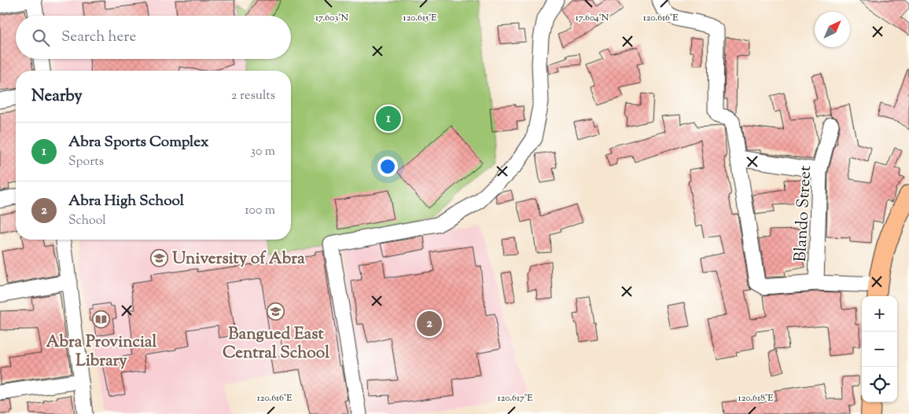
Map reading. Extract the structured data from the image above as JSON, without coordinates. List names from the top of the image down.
{
  "streets": {
    "street": ["Blando Street"]
  },
  "places": {
    "school or university": ["University of Abra", "Bangued East Central School"],
    "library": ["Abra Provincial Library"]
  },
  "north": "top right",
  "page": {
    "search": "Search here",
    "heading": ["Nearby", "2 results"],
    "pins": ["1", "2"],
    "list": [
      {
        "mark": "1",
        "name": "Abra Sports Complex",
        "note": "Sports",
        "value": "30 m"
      },
      {
        "mark": "2",
        "name": "Abra High School",
        "note": "School",
        "value": "100 m"
      }
    ],
    "map_buttons": ["+", "−"]
  },
  "coordinates": [
    "17.603°N",
    "17.604°N",
    "120.615°E",
    "120.616°E",
    "120.617°E",
    "120.618°E"
  ]
}
